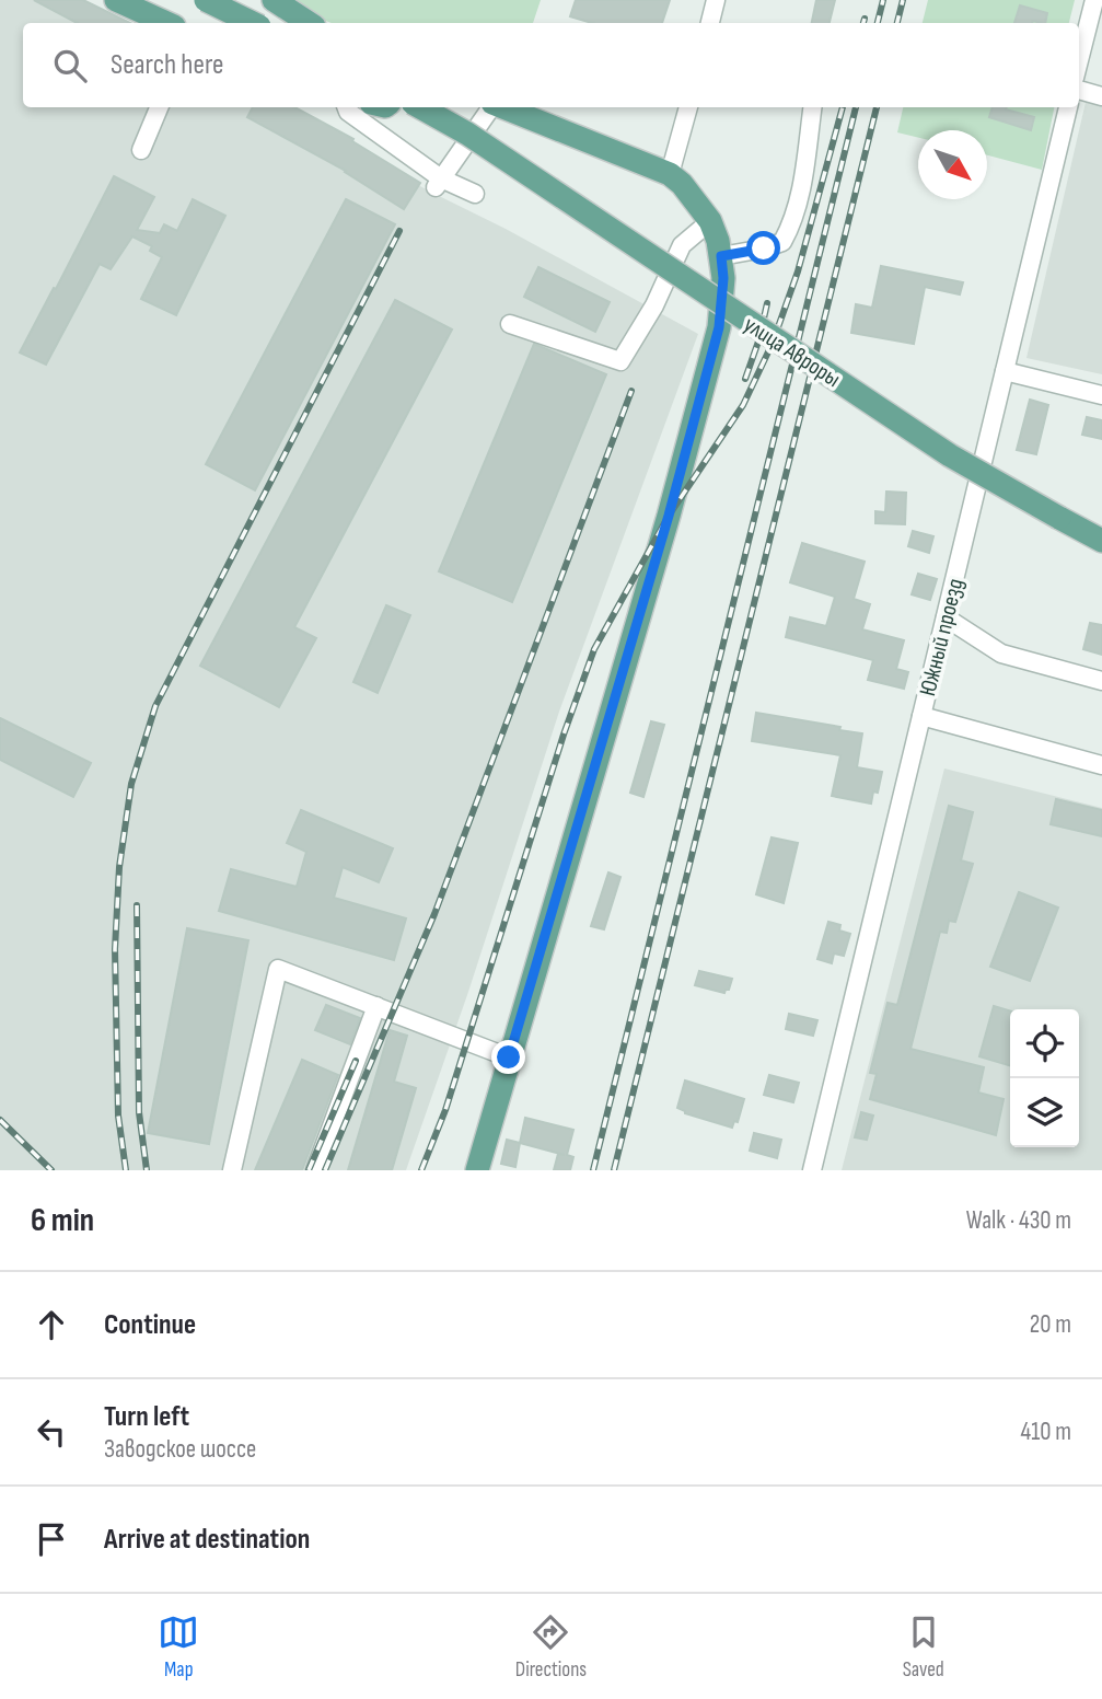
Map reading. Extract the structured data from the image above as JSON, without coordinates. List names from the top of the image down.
{
  "streets": {
    "main road": ["улица Авроры"],
    "street": ["Южный проезд"]
  },
  "north": "bottom right",
  "page": {
    "search": "Search here",
    "heading": ["6 min", "Walk · 430 m"],
    "list": [
      ["Continue", "20 m"],
      ["Turn left", "Заводское шоссе", "410 m"],
      "Arrive at destination"
    ],
    "nav": ["Map", "Directions", "Saved"]
  }
}
